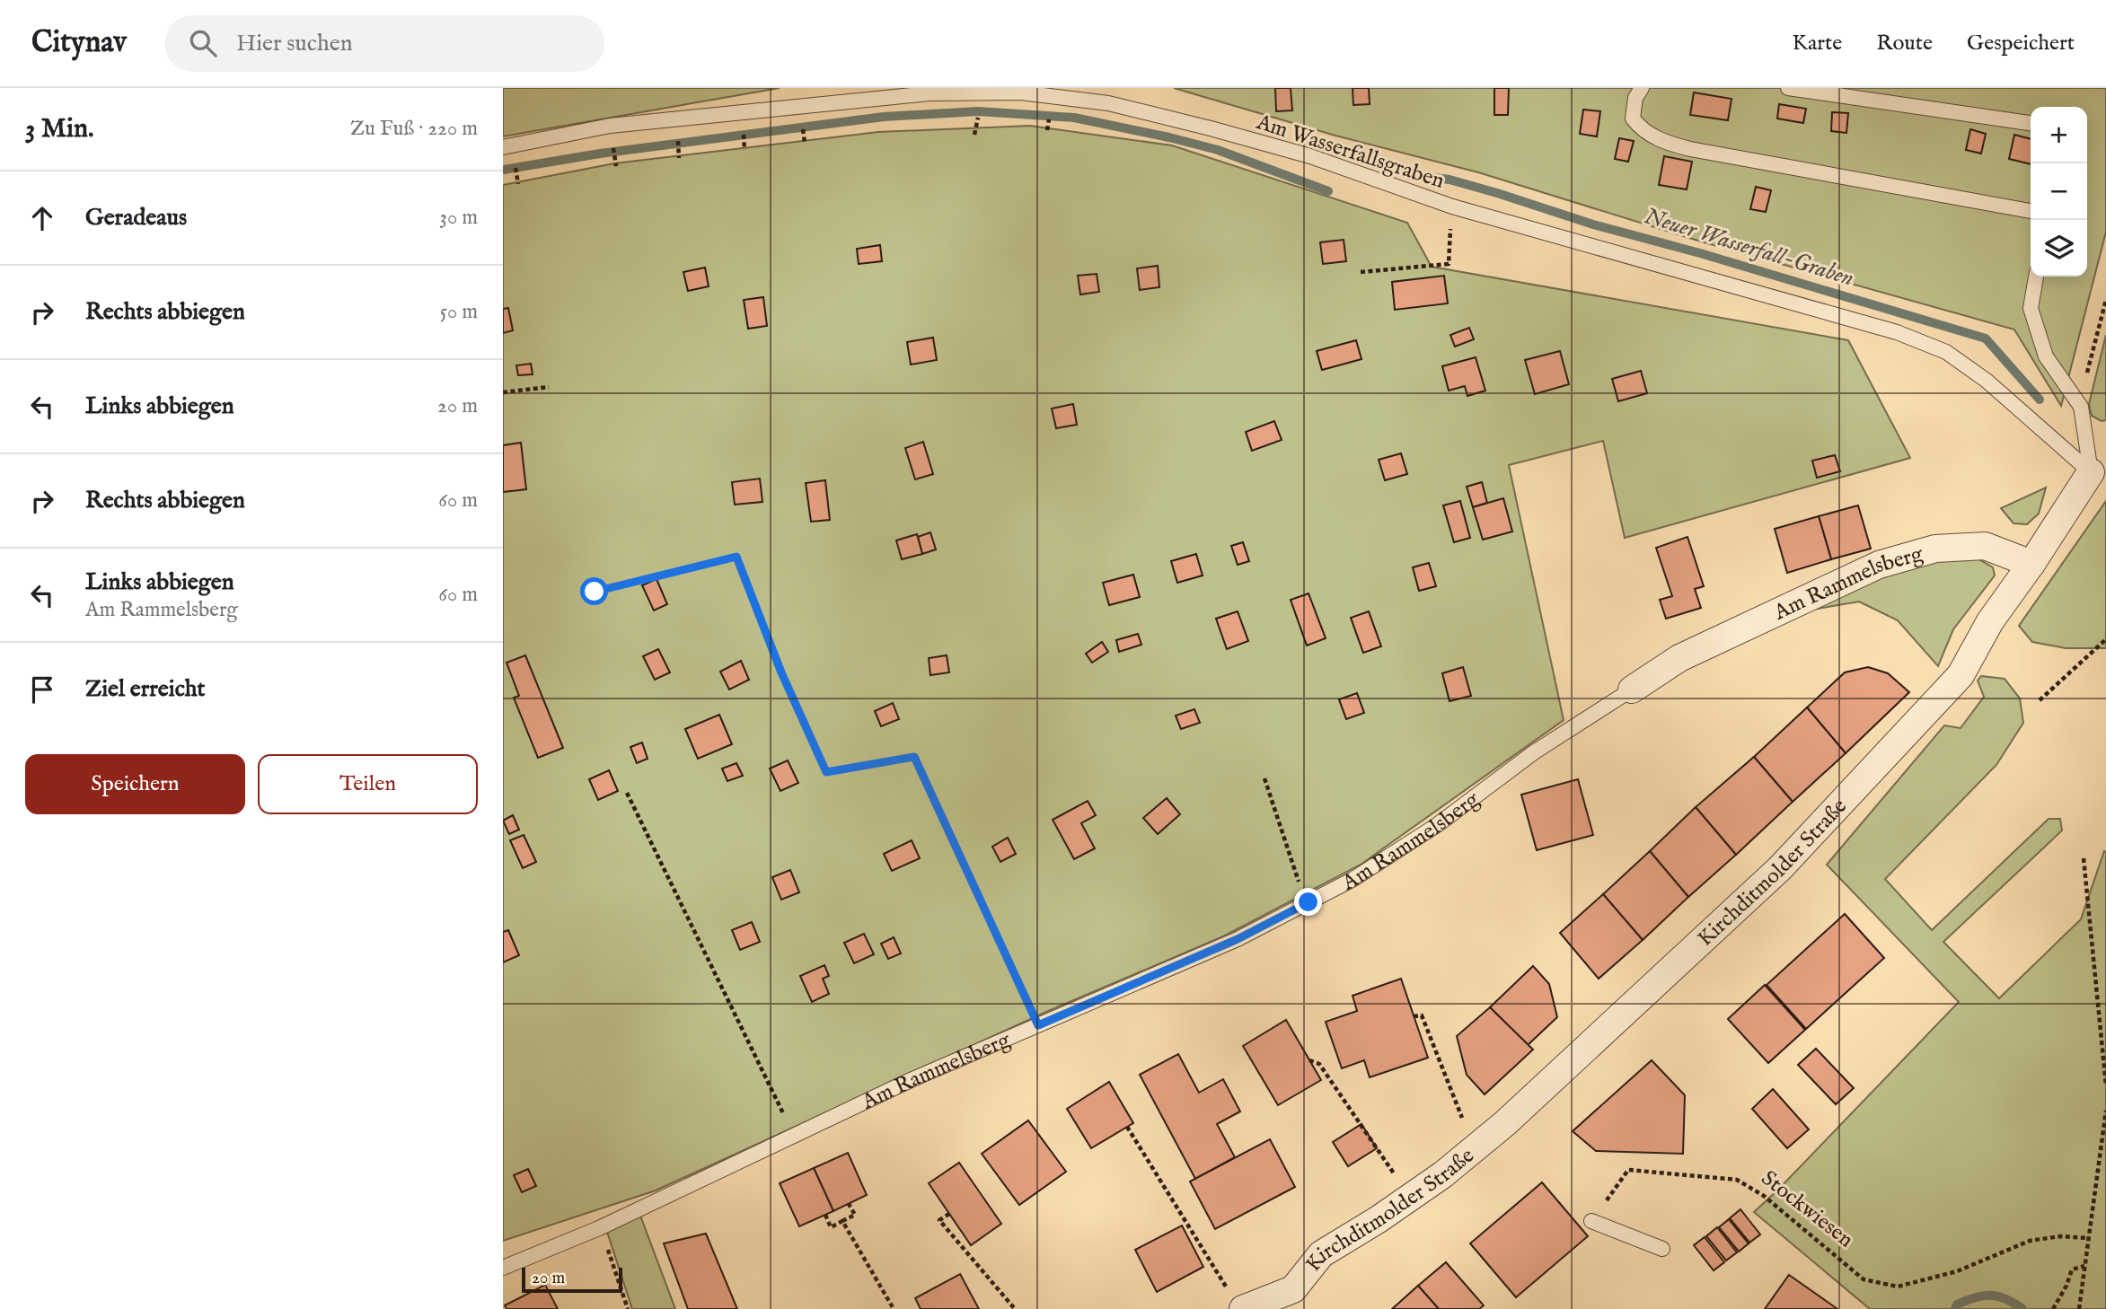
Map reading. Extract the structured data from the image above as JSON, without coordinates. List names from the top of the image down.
{
  "streets": {
    "street": ["Am Rammelsberg", "Kirchditmolder Straße"],
    "lane": ["Am Wasserfallsgraben"],
    "path": ["Stockwiesen"]
  },
  "crossings": [
    ["Am Wasserfallsgraben", "Kirchditmolder Straße"],
    ["Am Rammelsberg", "Kirchditmolder Straße"]
  ],
  "water": ["Neuer Wasserfall-Graben"],
  "scale_bar": "20 m",
  "page": {
    "header": "Citynav",
    "search": "Hier suchen",
    "nav": ["Karte", "Route", "Gespeichert"],
    "heading": ["3 Min.", "Zu Fuß · 220 m"],
    "map_buttons": ["+", "−"],
    "list": [
      ["Geradeaus", "30 m"],
      ["Rechts abbiegen", "50 m"],
      ["Links abbiegen", "20 m"],
      ["Rechts abbiegen", "60 m"],
      ["Links abbiegen", "Am Rammelsberg", "60 m"],
      "Ziel erreicht"
    ],
    "buttons": ["Speichern", "Teilen"],
    "scale": "20 m"
  }
}
